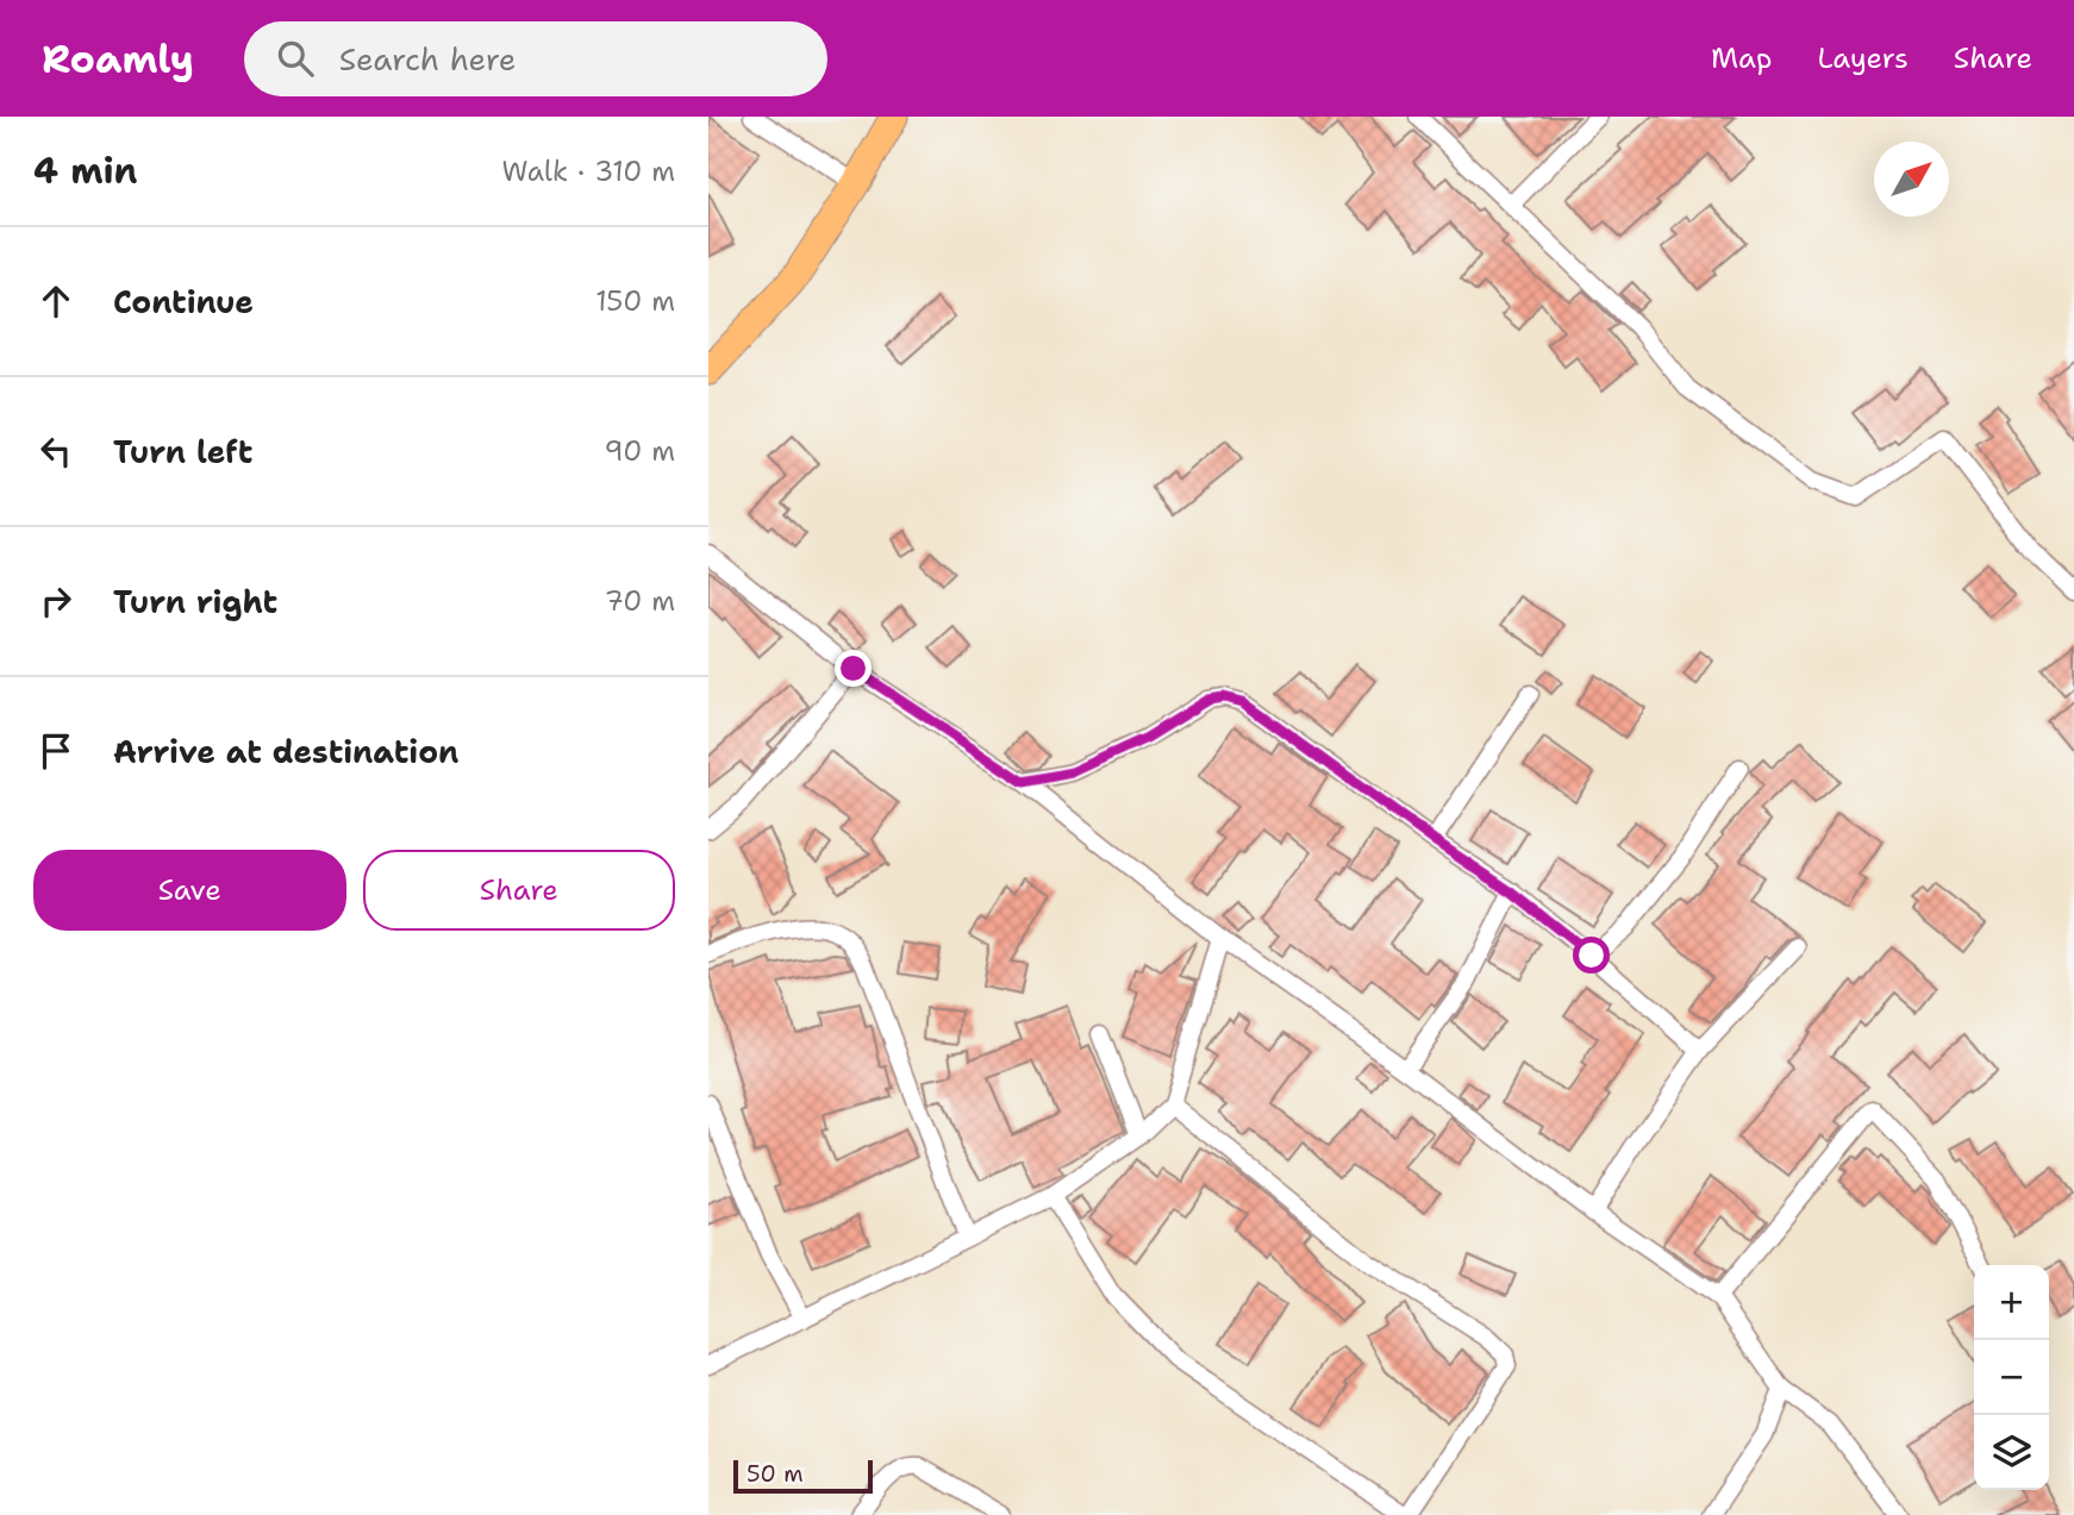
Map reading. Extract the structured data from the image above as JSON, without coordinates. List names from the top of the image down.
{
  "scale_bar": "50 m",
  "north": "top right",
  "page": {
    "header": "Roamly",
    "search": "Search here",
    "nav": ["Map", "Layers", "Share"],
    "heading": ["4 min", "Walk · 310 m"],
    "list": [
      ["Continue", "150 m"],
      ["Turn left", "90 m"],
      ["Turn right", "70 m"],
      "Arrive at destination"
    ],
    "buttons": ["Save", "Share"],
    "map_buttons": ["+", "−"],
    "scale": "50 m"
  }
}
